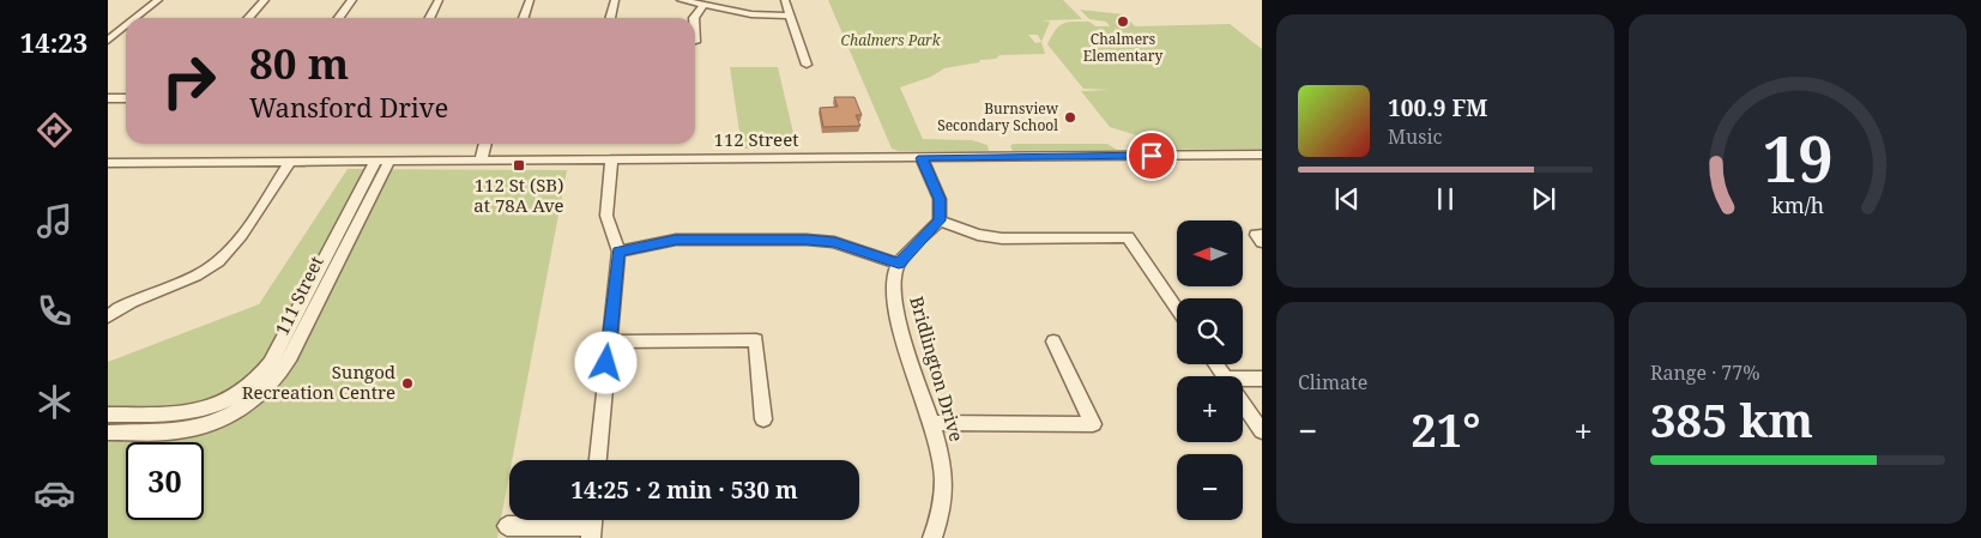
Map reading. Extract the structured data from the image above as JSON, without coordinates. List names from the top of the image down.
{
  "streets": {
    "street": ["112 Street", "111 Street", "Bridlington Drive"]
  },
  "crossings": [
    ["112 Street", "111 Street"]
  ],
  "parks": ["Chalmers Park"],
  "places": {
    "other": ["Chalmers Elementary", "Burnsview Secondary School", "Sungod Recreation Centre"],
    "transit": ["112 St (SB) at 78A Ave"]
  },
  "north": "left",
  "page": {
    "tabs": "14:23",
    "turn": ["80 m", "Wansford Drive"],
    "song": ["100.9 FM", "Music"],
    "map_buttons": ["+", "−"],
    "tile": [
      "Climate",
      ["Range · 77%", "385 km"]
    ],
    "heat": ["−", "21°", "+"],
    "limit": "30",
    "trip": "14:25 · 2 min · 530 m",
    "gauge": ["19", "km/h"]
  }
}
